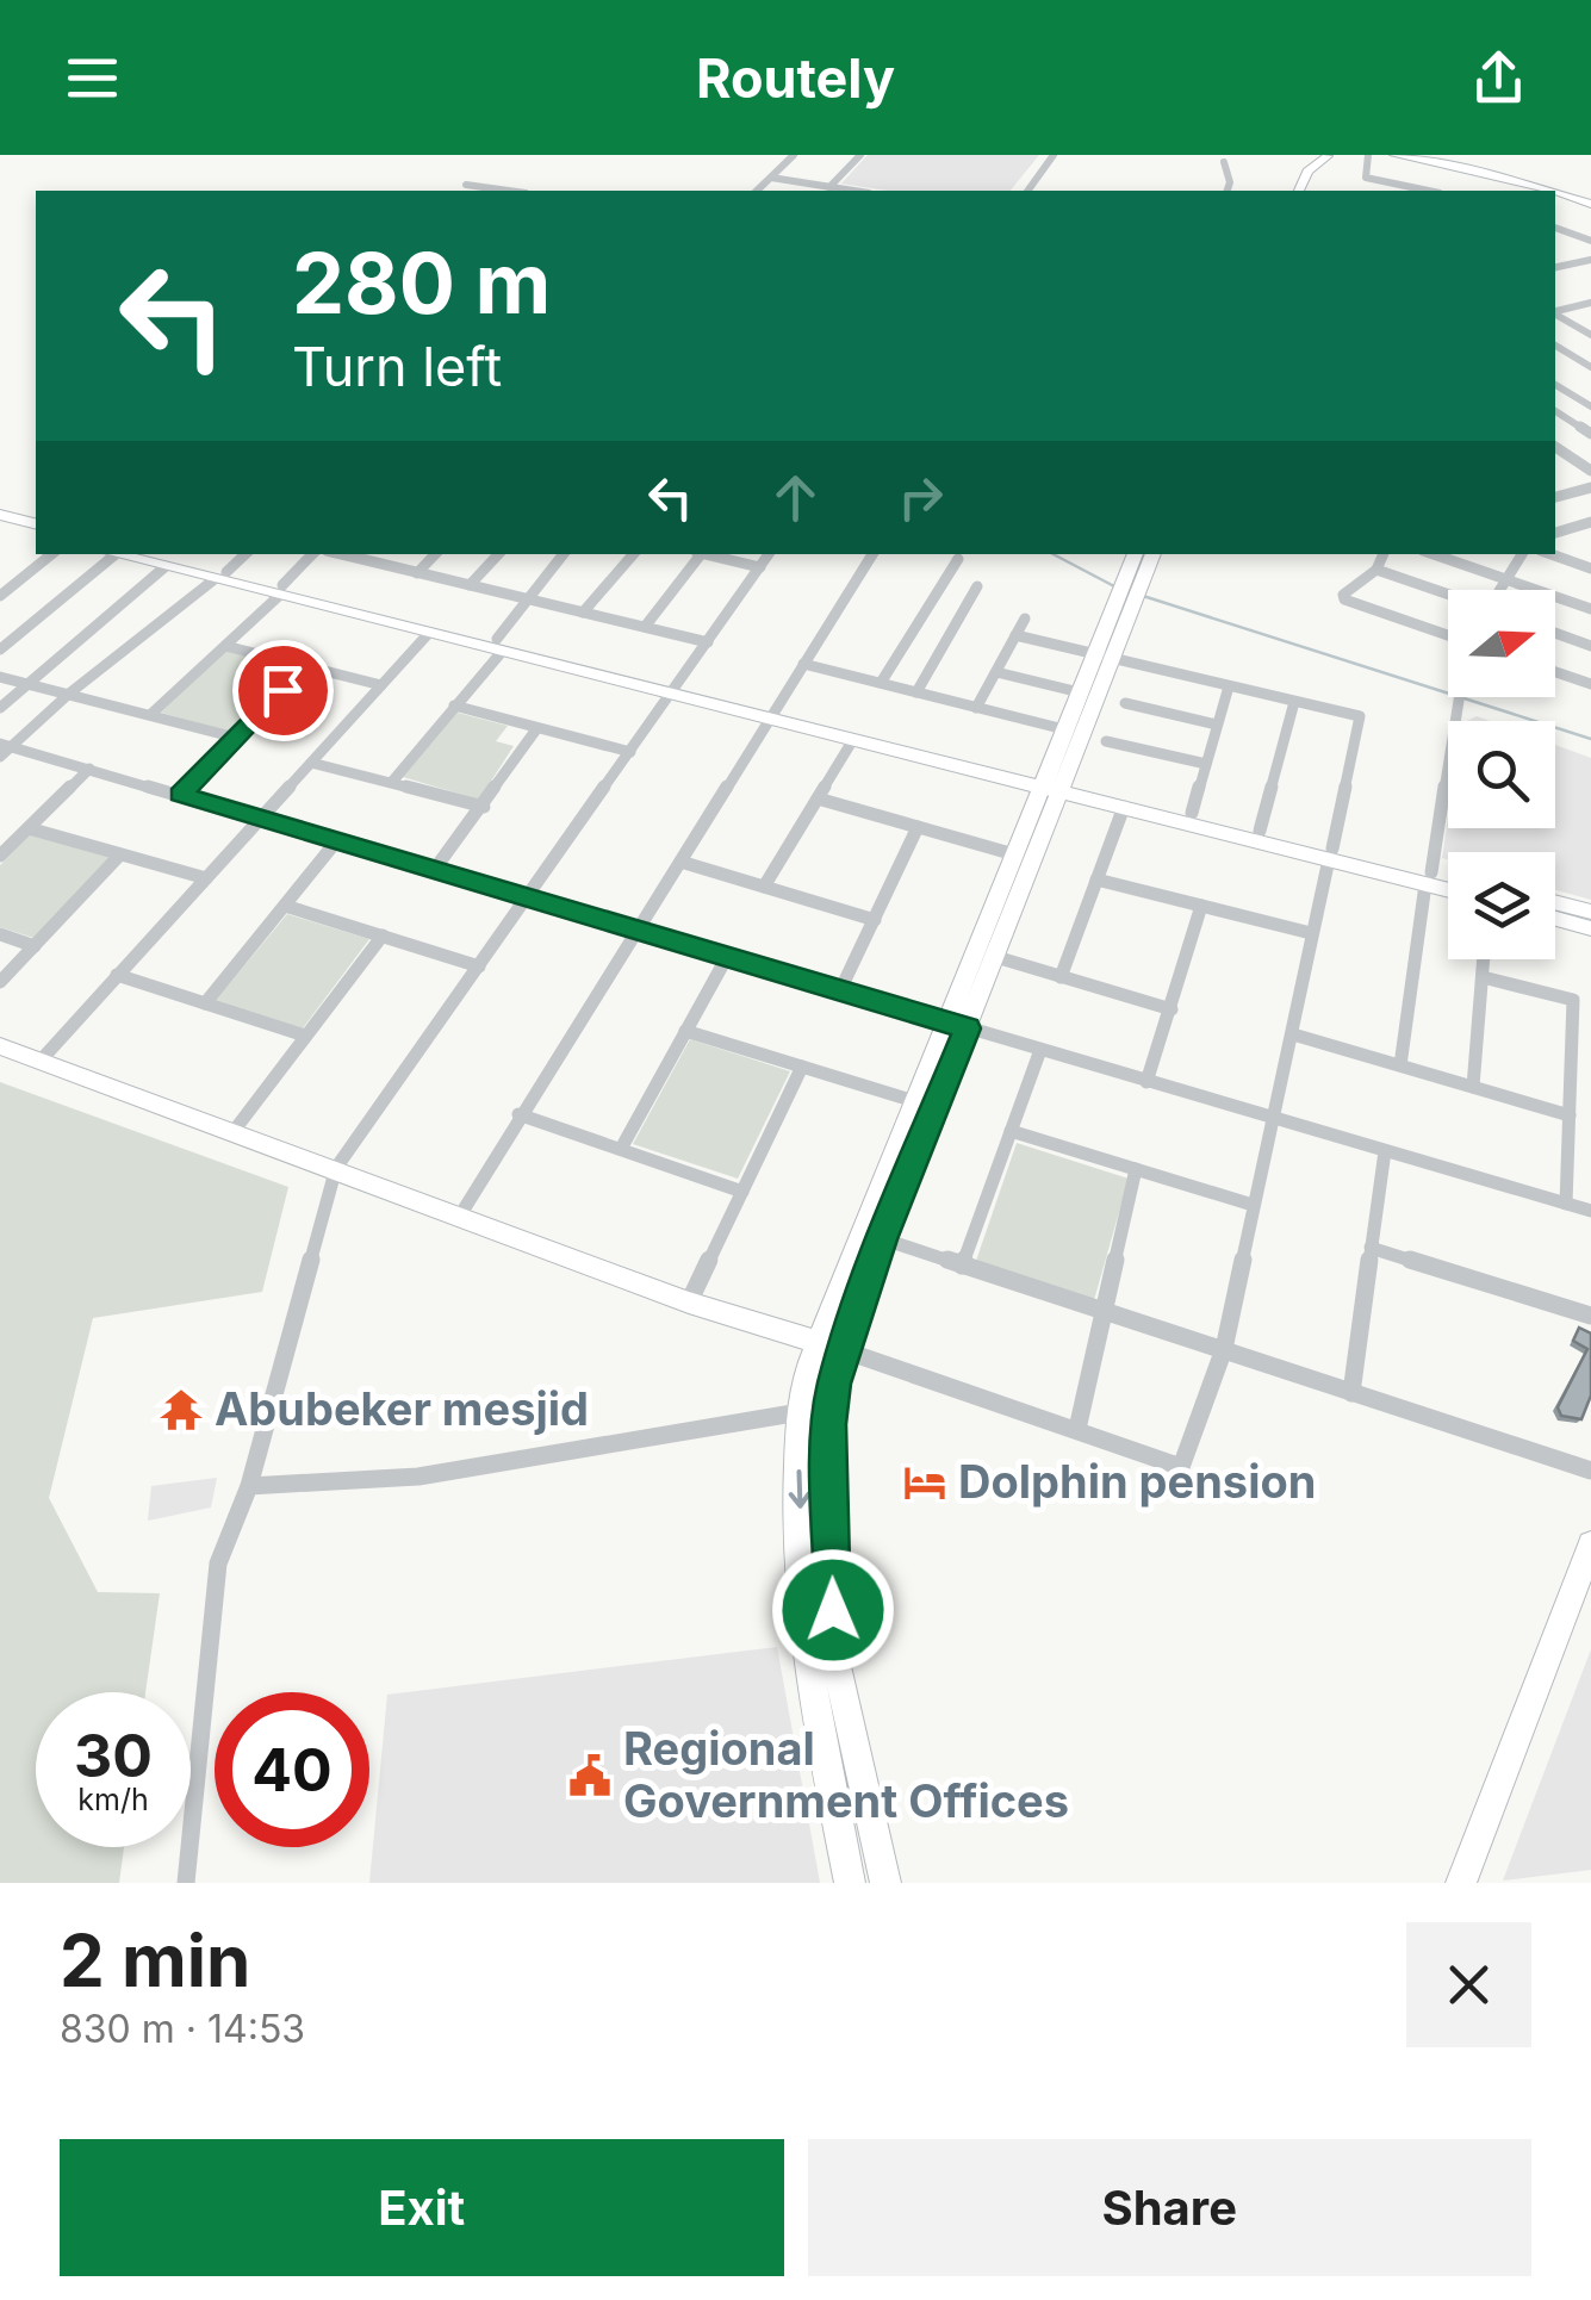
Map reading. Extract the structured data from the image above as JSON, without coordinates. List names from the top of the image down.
{
  "places": {
    "temple": ["Abubeker mesjid"],
    "hotel": ["Dolphin pension"],
    "public building": ["Regional Government Offices"]
  },
  "north": "right",
  "page": {
    "header": "Routely",
    "turn": ["280 m", "Turn left"],
    "speed": "30 km/h",
    "limit": "40",
    "heading": ["2 min", "830 m · 14:53"],
    "buttons": ["Exit", "Share"]
  }
}
